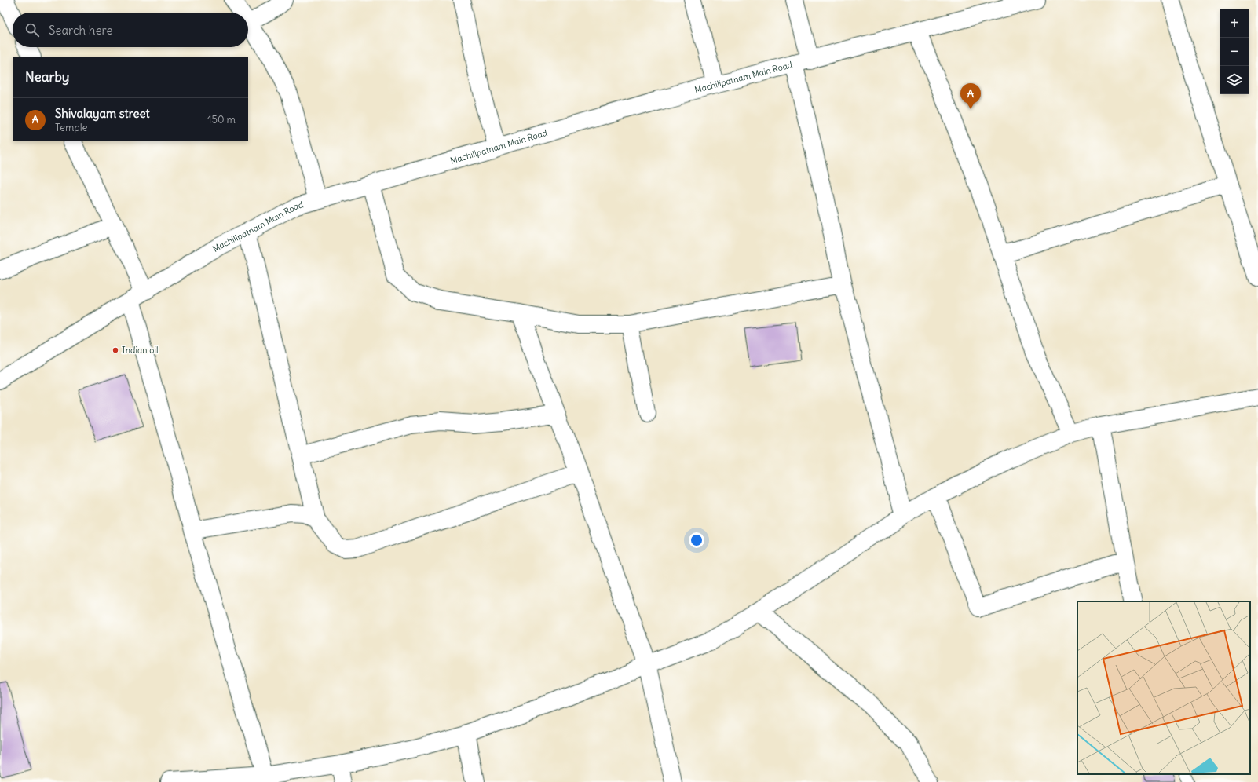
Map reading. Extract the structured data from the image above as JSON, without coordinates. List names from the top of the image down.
{
  "streets": {
    "street": ["Machilipatnam Main Road"]
  },
  "places": ["Indian oil"],
  "page": {
    "map_buttons": ["+", "−"],
    "search": "Search here",
    "heading": "Nearby",
    "pins": "A",
    "list": [
      {
        "mark": "A",
        "name": "Shivalayam street",
        "note": "Temple",
        "value": "150 m"
      }
    ]
  }
}
